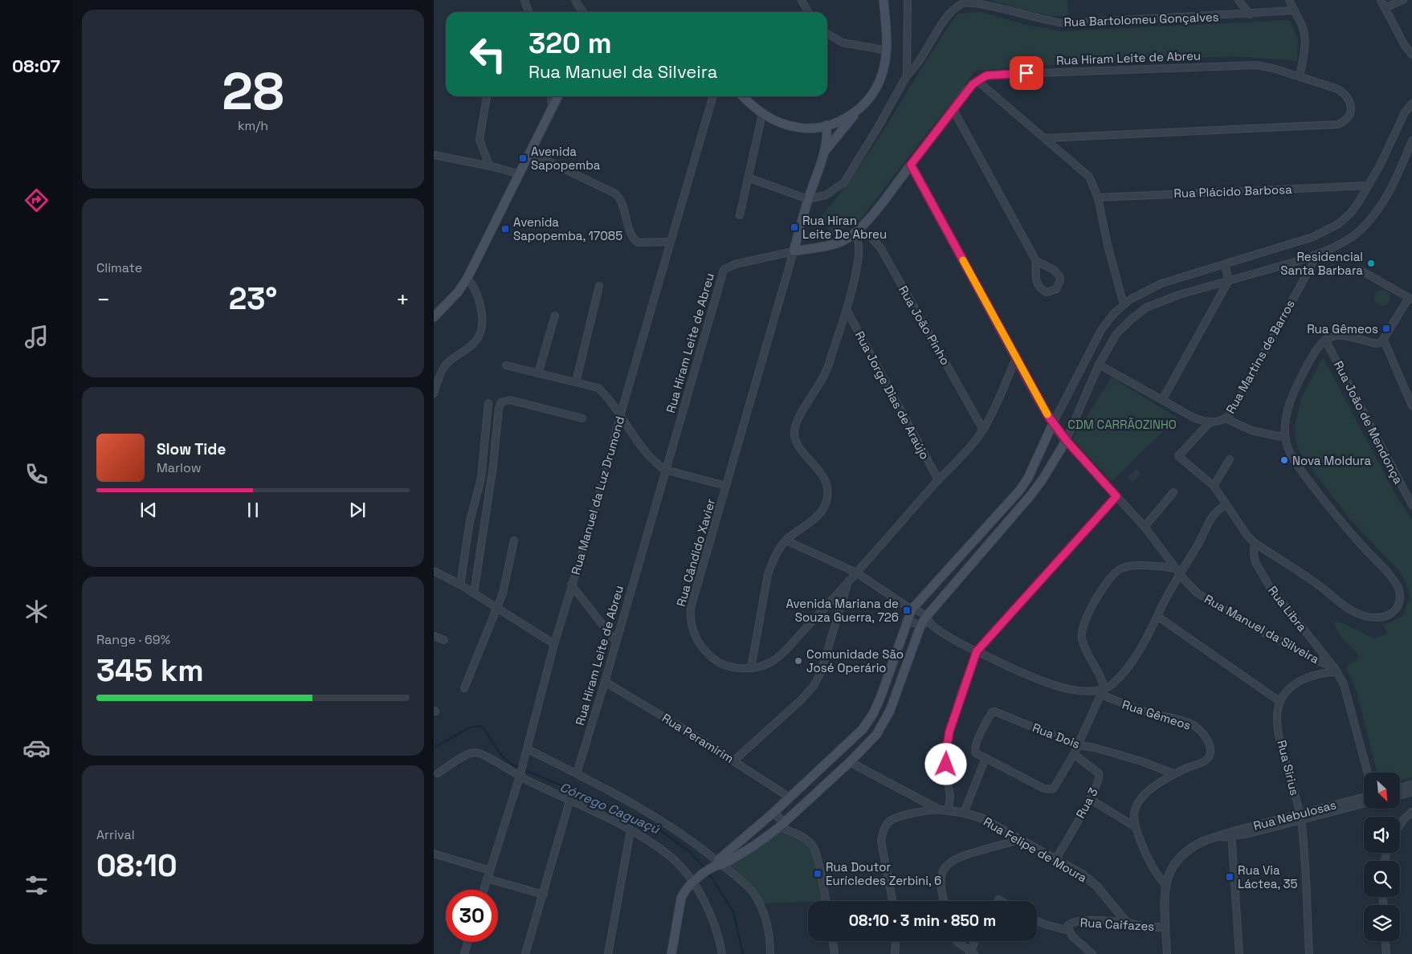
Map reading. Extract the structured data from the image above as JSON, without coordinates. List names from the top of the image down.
{
  "streets": {
    "main road": ["Rua Hiram Leite de Abreu", "Rua Cândido Xavier"],
    "street": [
      "Rua Bartolomeu Gonçalves",
      "Rua Plácido Barbosa",
      "Rua João Pinho",
      "Rua Martins de Barros",
      "Rua Jorge Dias de Araújo",
      "Rua João de Mendonça",
      "Rua Manuel da Luz Drumond",
      "Rua Libra",
      "Rua Manuel da Silveira",
      "Rua Gêmeos",
      "Rua Dois",
      "Rua Peramirim",
      "Rua Sirius",
      "Rua 3",
      "Rua Nebulosas",
      "Rua Felipe de Moura",
      "Rua Caifazes"
    ]
  },
  "crossings": [
    ["Rua Hiram Leite de Abreu", "Rua João Pinho"],
    ["Rua Hiram Leite de Abreu", "Rua Cândido Xavier"],
    ["Rua Hiram Leite de Abreu", "Rua Peramirim"],
    ["Rua João Pinho", "Rua Cândido Xavier"],
    ["Rua Jorge Dias de Araújo", "Rua Cândido Xavier"],
    ["Rua Libra", "Rua Manuel da Silveira"],
    ["Rua Manuel da Silveira", "Rua Gêmeos"],
    ["Rua Gêmeos", "Rua Dois"],
    ["Rua Gêmeos", "Rua Nebulosas"],
    ["Rua Sirius", "Rua Nebulosas"],
    ["Rua 3", "Rua Felipe de Moura"],
    ["Rua Nebulosas", "Rua Caifazes"],
    ["Rua Felipe de Moura", "Rua Caifazes"]
  ],
  "water": ["Córrego Caguaçú"],
  "parks": ["CDM CARRÃOZINHO"],
  "places": {
    "transit": [
      "Avenida Sapopemba",
      "Rua Hiran Leite De Abreu",
      "Avenida Sapopemba, 17085",
      "Rua Gêmeos",
      "Avenida Mariana de Souza Guerra, 726",
      "Rua Doutor Eurícledes Zerbini, 6",
      "Rua Via Láctea, 35"
    ],
    "other": ["Residencial Santa Barbara", "Nova Moldura", "Comunidade São José Operário"]
  },
  "north": "bottom right",
  "page": {
    "tabs": "08:07",
    "tile": [
      ["28", "km/h"],
      "Climate",
      ["Range · 69%", "345 km"],
      ["Arrival", "08:10"]
    ],
    "turn": ["320 m", "Rua Manuel da Silveira"],
    "heat": ["−", "23°", "+"],
    "song": ["Slow Tide", "Marlow"],
    "limit": "30",
    "trip": "08:10 · 3 min · 850 m"
  }
}
